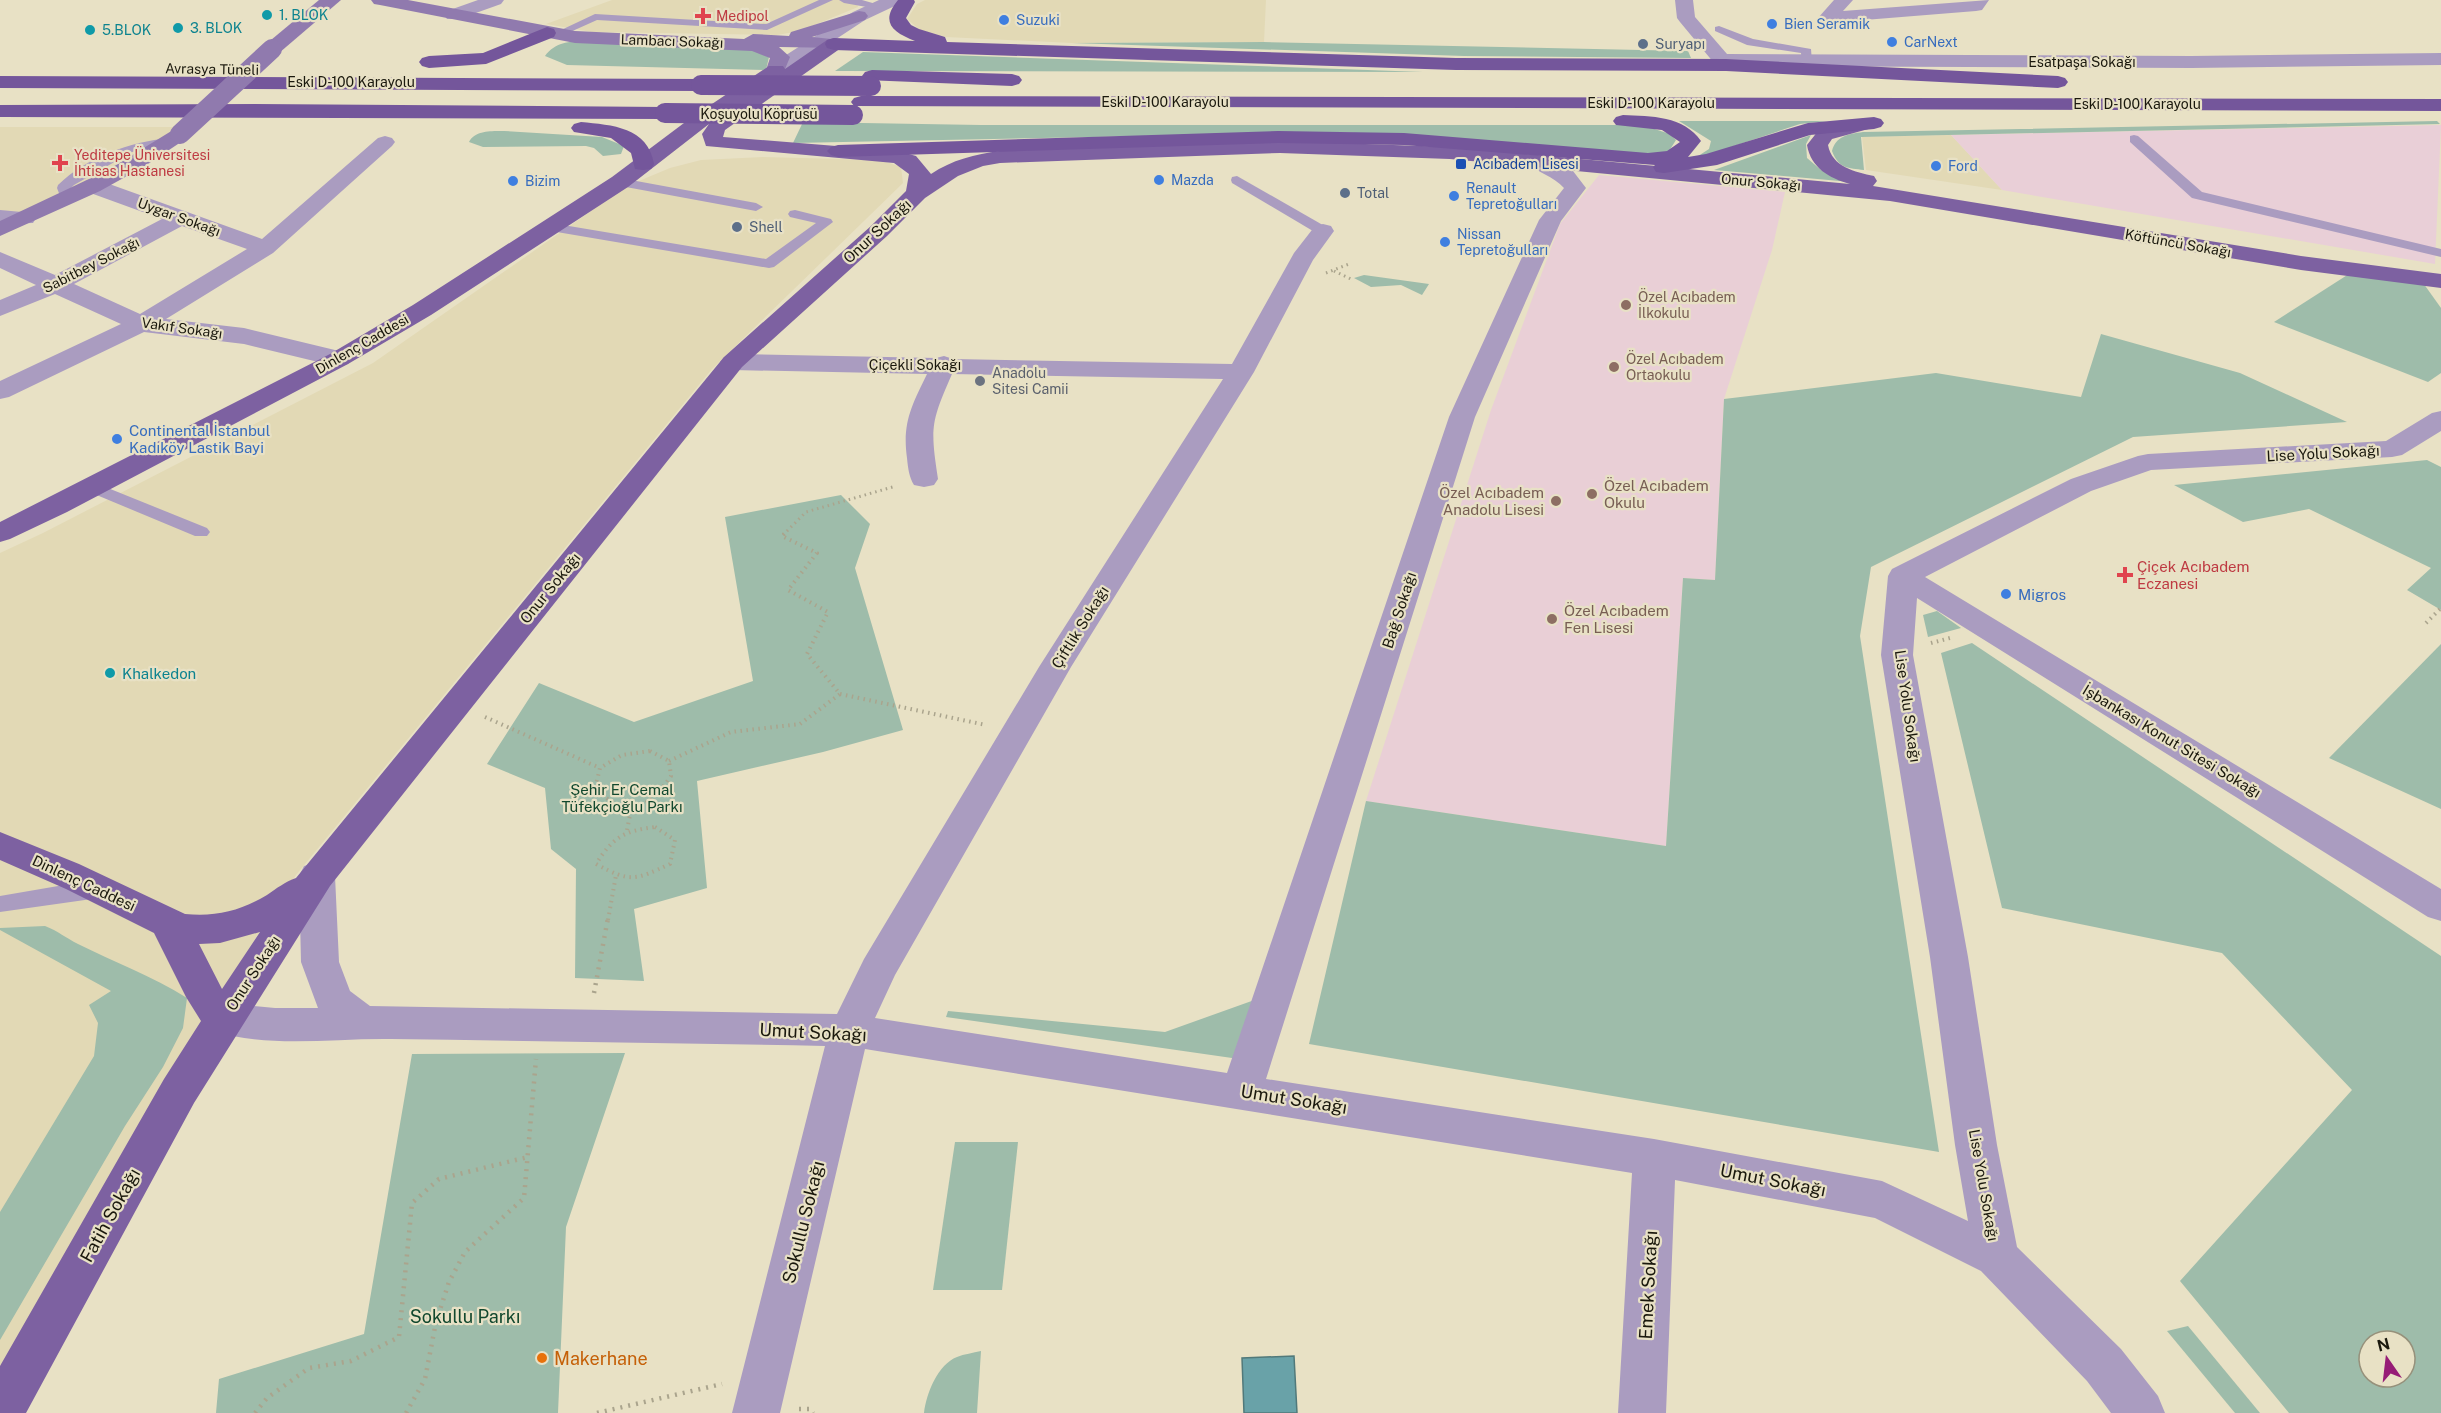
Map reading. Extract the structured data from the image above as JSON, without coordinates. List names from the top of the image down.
{
  "streets": {
    "highway": ["Avrasya Tüneli", "Eski D-100 Karayolu", "Koşuyolu Köprüsü"],
    "main road": [
      "Lambacı Sokağı",
      "Onur Sokağı",
      "Köftüncü Sokağı",
      "Dinlenç Caddesi",
      "Fatih Sokağı"
    ],
    "street": [
      "Esatpaşa Sokağı",
      "Uygar Sokağı",
      "Sabitbey Sokağı",
      "Vakıf Sokağı",
      "Çiçekli Sokağı",
      "Lise Yolu Sokağı",
      "Bağ Sokağı",
      "Çiftlik Sokağı",
      "İşbankası Konut Sitesi Sokağı",
      "Umut Sokağı",
      "Sokullu Sokağı",
      "Emek Sokağı"
    ]
  },
  "crossings": [
    ["Eski D-100 Karayolu", "Koşuyolu Köprüsü"],
    ["Onur Sokağı", "Köftüncü Sokağı"],
    ["Onur Sokağı", "Dinlenç Caddesi"],
    ["Onur Sokağı", "Çiçekli Sokağı"],
    ["Onur Sokağı", "Bağ Sokağı"],
    ["Onur Sokağı", "Umut Sokağı"],
    ["Onur Sokağı", "Fatih Sokağı"],
    ["Uygar Sokağı", "Sabitbey Sokağı"],
    ["Sabitbey Sokağı", "Vakıf Sokağı"],
    ["Vakıf Sokağı", "Dinlenç Caddesi"],
    ["Çiçekli Sokağı", "Çiftlik Sokağı"],
    ["Lise Yolu Sokağı", "İşbankası Konut Sitesi Sokağı"],
    ["Lise Yolu Sokağı", "Umut Sokağı"],
    ["Bağ Sokağı", "Umut Sokağı"],
    ["Çiftlik Sokağı", "Umut Sokağı"],
    ["Çiftlik Sokağı", "Sokullu Sokağı"],
    ["Umut Sokağı", "Fatih Sokağı"],
    ["Umut Sokağı", "Sokullu Sokağı"],
    ["Umut Sokağı", "Emek Sokağı"]
  ],
  "parks": ["Şehir Er Cemal Tüfekçioğlu Parkı", "Sokullu Parkı"],
  "places": {
    "other": [
      "1. BLOK",
      "Suzuki",
      "Bien Seramik",
      "3. BLOK",
      "5.BLOK",
      "CarNext",
      "Suryapı",
      "Ford",
      "Mazda",
      "Bizim",
      "Total",
      "Renault Tepretoğulları",
      "Shell",
      "Nissan Tepretoğulları",
      "Özel Acıbadem İlkokulu",
      "Özel Acıbadem Ortaokulu",
      "Anadolu Sitesi Camii",
      "Continental İstanbul Kadıköy Lastik Bayi",
      "Özel Acıbadem Okulu",
      "Özel Acıbadem Anadolu Lisesi",
      "Migros",
      "Özel Acıbadem Fen Lisesi",
      "Khalkedon",
      "Makerhane"
    ],
    "health": ["Medipol", "Yeditepe Üniversitesi İhtisas Hastanesi", "Çiçek Acıbadem Eczanesi"],
    "transit": ["Acıbadem Lisesi"]
  },
  "north": "top"
}
